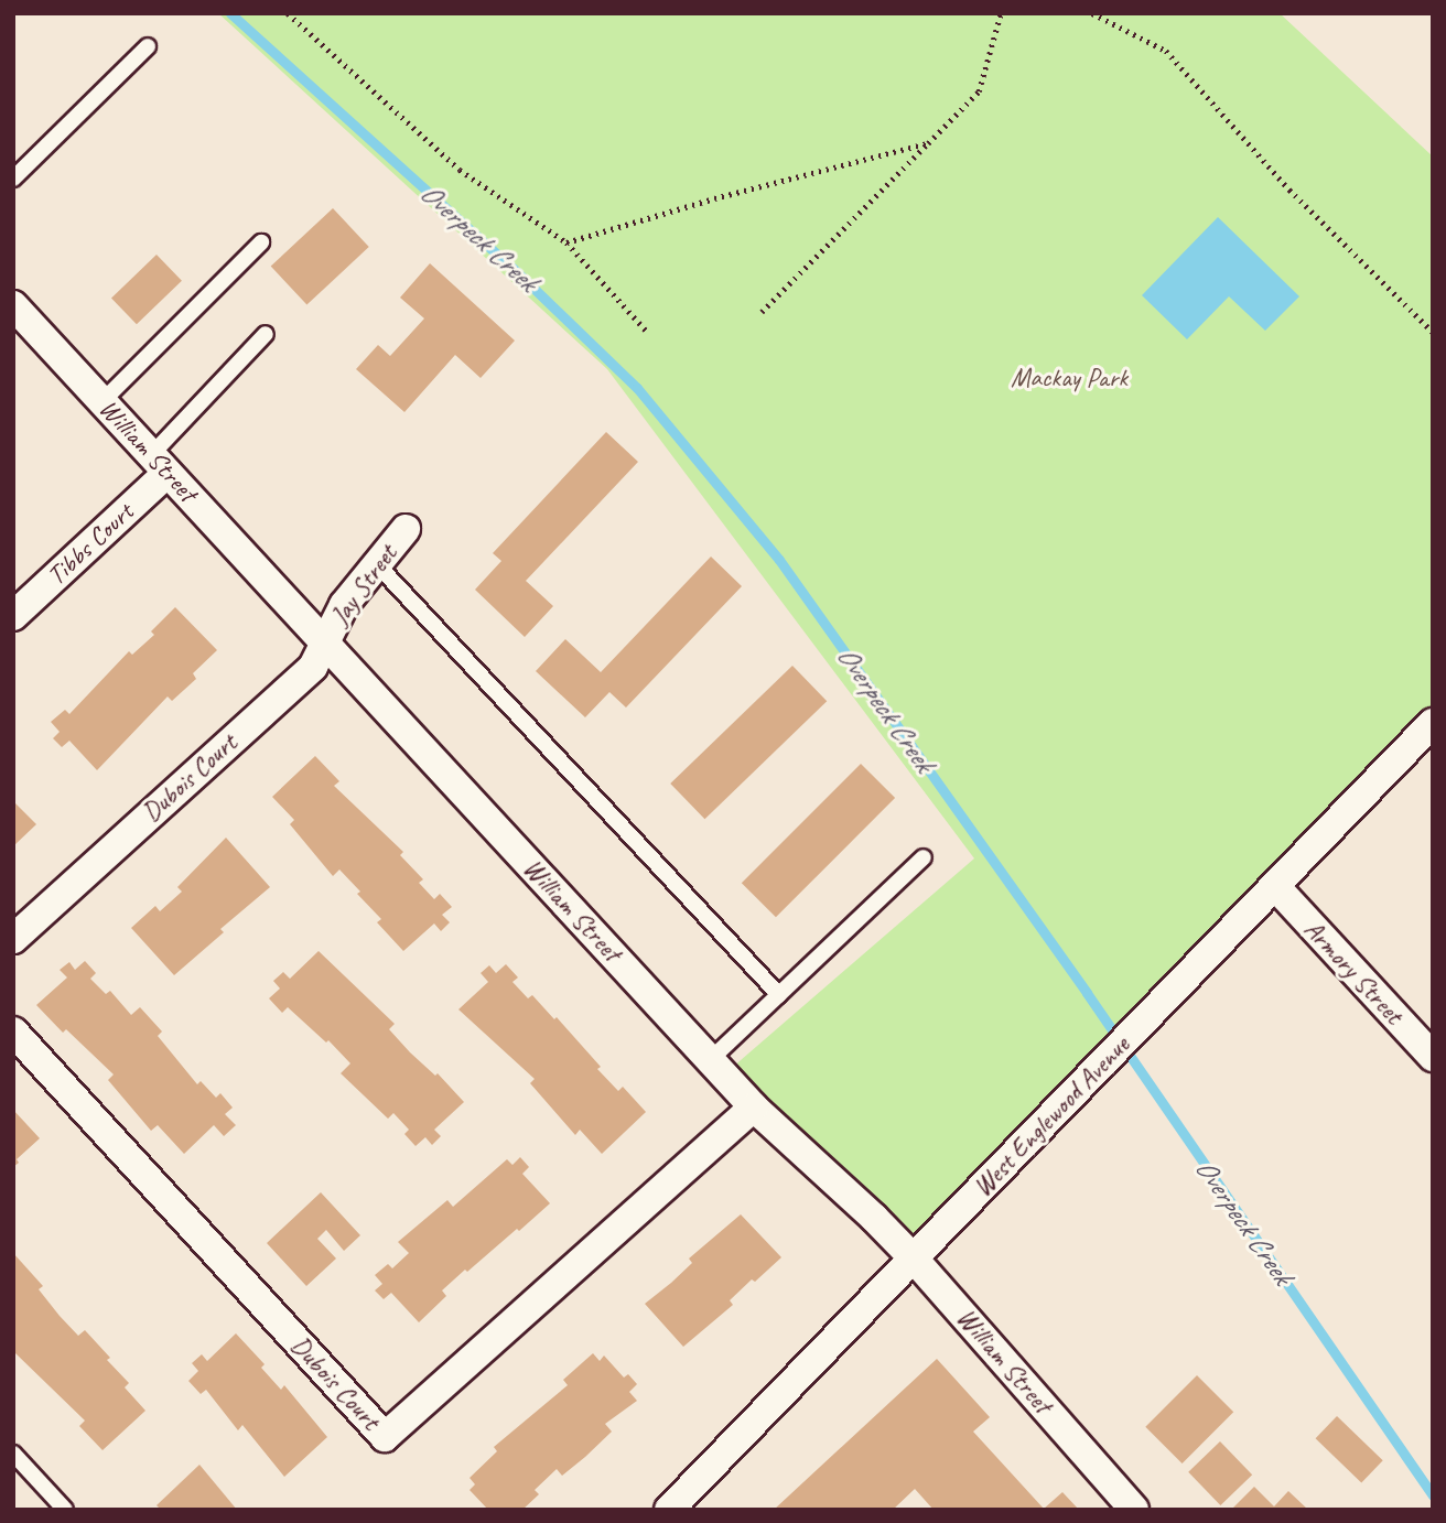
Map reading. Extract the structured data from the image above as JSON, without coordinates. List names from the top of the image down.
{
  "streets": {
    "street": [
      "William Street",
      "Tibbs Court",
      "Jay Street",
      "Dubois Court",
      "Armory Street",
      "West Englewood Avenue"
    ]
  },
  "crossings": [
    ["William Street", "Tibbs Court"],
    ["William Street", "Jay Street"],
    ["William Street", "Dubois Court"],
    ["William Street", "West Englewood Avenue"],
    ["Jay Street", "Dubois Court"],
    ["Armory Street", "West Englewood Avenue"]
  ],
  "water": ["Overpeck Creek"],
  "parks": ["Mackay Park"]
}
